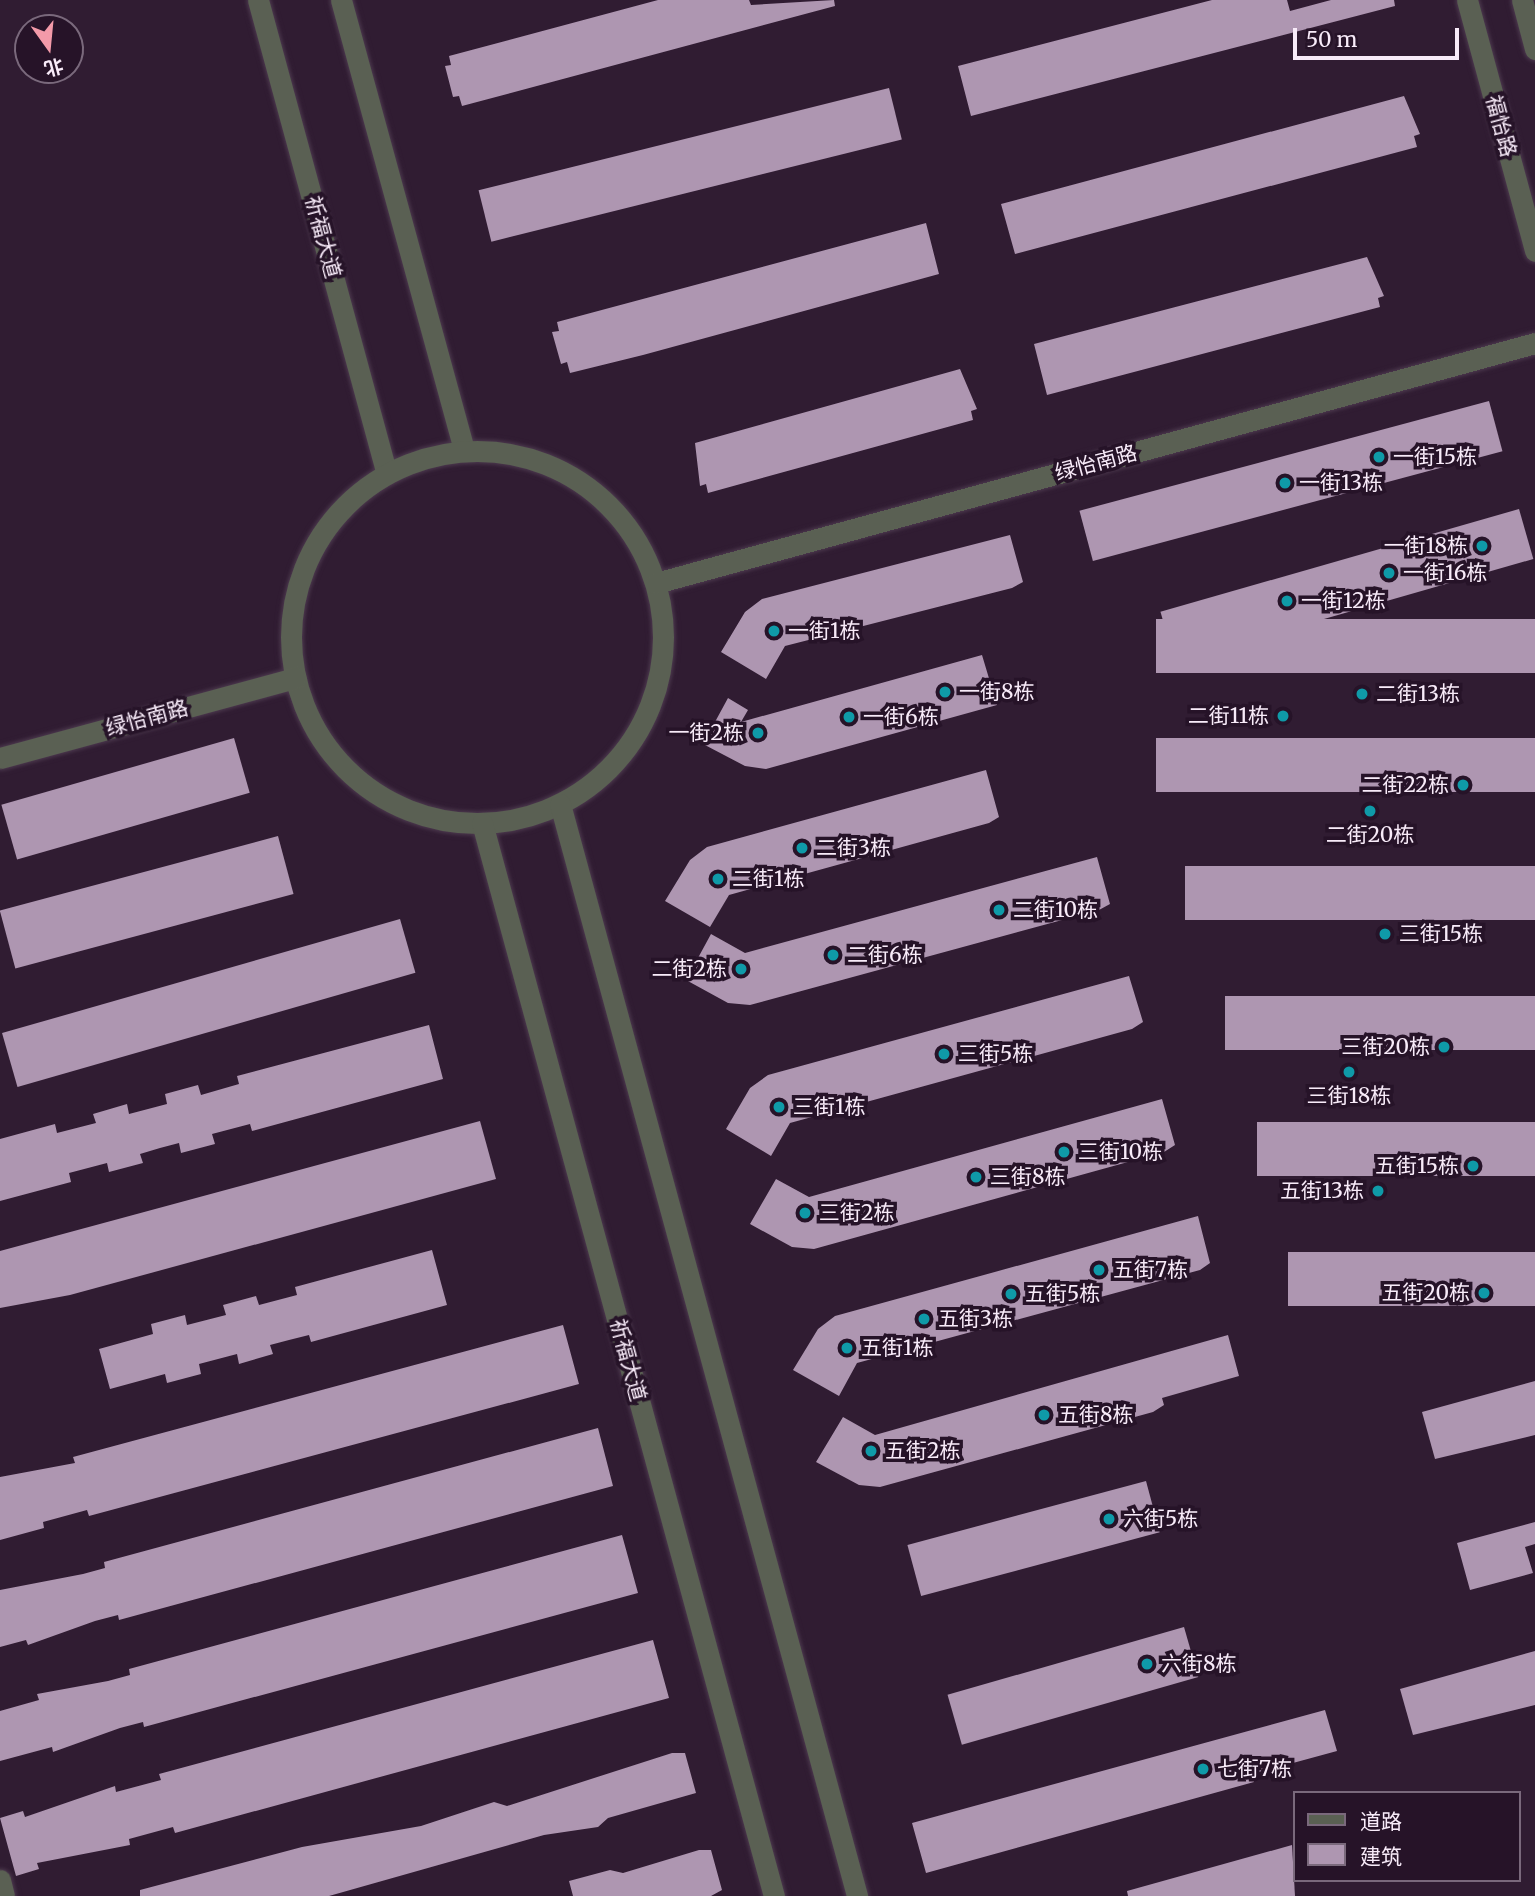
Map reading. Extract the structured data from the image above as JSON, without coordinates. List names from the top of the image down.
{
  "streets": {
    "street": ["福怡路", "祈福大道", "绿怡南路"]
  },
  "places": [
    "一街15栋",
    "一街13栋",
    "一街18栋",
    "一街16栋",
    "一街12栋",
    "一街1栋",
    "一街8栋",
    "二街13栋",
    "二街11栋",
    "一街6栋",
    "一街2栋",
    "二街22栋",
    "二街20栋",
    "二街3栋",
    "二街1栋",
    "二街10栋",
    "三街15栋",
    "二街6栋",
    "二街2栋",
    "三街20栋",
    "三街5栋",
    "三街18栋",
    "三街1栋",
    "三街10栋",
    "五街15栋",
    "三街8栋",
    "五街13栋",
    "三街2栋",
    "五街7栋",
    "五街20栋",
    "五街5栋",
    "五街3栋",
    "五街1栋",
    "五街8栋",
    "五街2栋",
    "六街5栋",
    "六街8栋",
    "七街7栋"
  ],
  "legend": ["道路", "建筑"],
  "scale_bar": "50 m",
  "north": "bottom"
}
